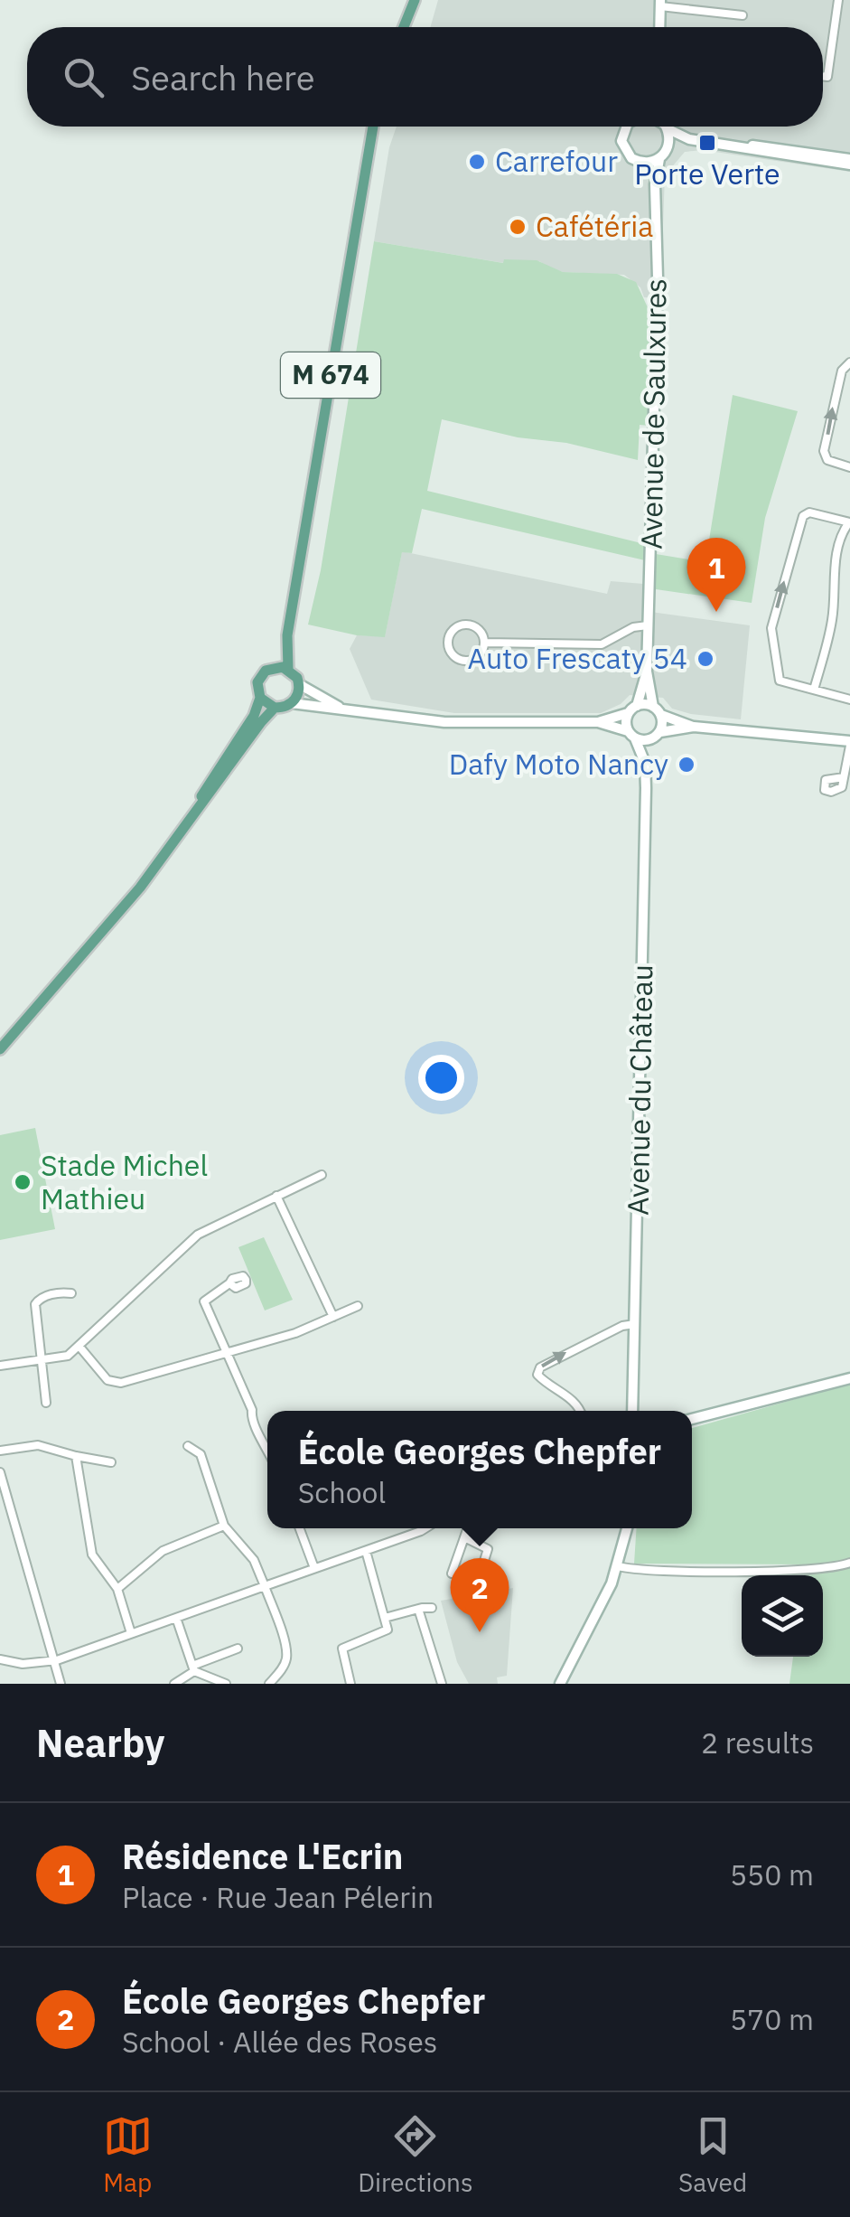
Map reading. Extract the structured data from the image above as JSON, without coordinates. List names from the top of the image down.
{
  "streets": {
    "main road": ["M 674", "Avenue de Saulxures", "Avenue du Château"]
  },
  "places": {
    "transit": ["Porte Verte"],
    "other": [
      "Carrefour",
      "Cafétéria",
      "Auto Frescaty 54",
      "Dafy Moto Nancy",
      "Stade Michel Mathieu"
    ]
  },
  "page": {
    "search": "Search here",
    "pins": ["1", "2"],
    "popup": ["École Georges Chepfer", "School"],
    "heading": ["Nearby", "2 results"],
    "list": [
      {
        "mark": "1",
        "name": "Résidence L'Ecrin",
        "note": "Place · Rue Jean Pélerin",
        "value": "550 m"
      },
      {
        "mark": "2",
        "name": "École Georges Chepfer",
        "note": "School · Allée des Roses",
        "value": "570 m"
      }
    ],
    "nav": ["Map", "Directions", "Saved"]
  }
}
